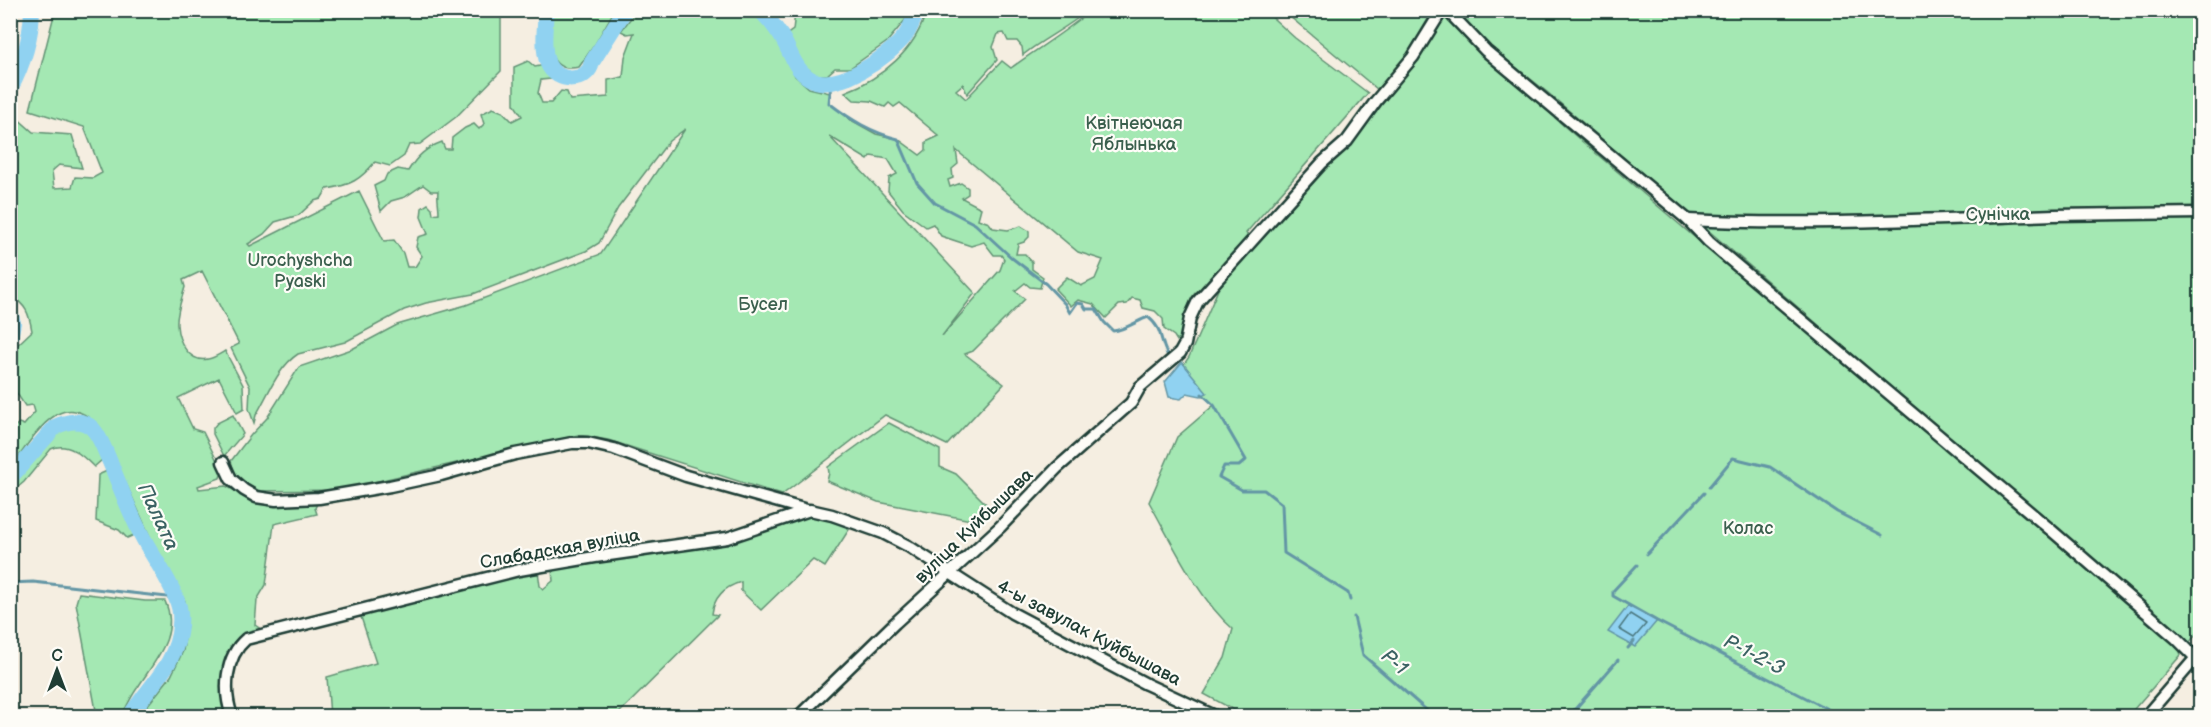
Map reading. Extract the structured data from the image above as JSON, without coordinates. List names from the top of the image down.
{
  "streets": {
    "street": ["вуліца Куйбышава", "Слабадская вуліца", "4-ы завулак Куйбышава"]
  },
  "crossings": [
    ["вуліца Куйбышава", "4-ы завулак Куйбышава"]
  ],
  "water": ["Палата", "P-1-2-3", "P-1"],
  "parks": [
    "Квітнеючая Яблынька",
    "Сунічка",
    "Urochyshcha Pyaski",
    "Бусел",
    "Колас"
  ],
  "north": "top"
}
